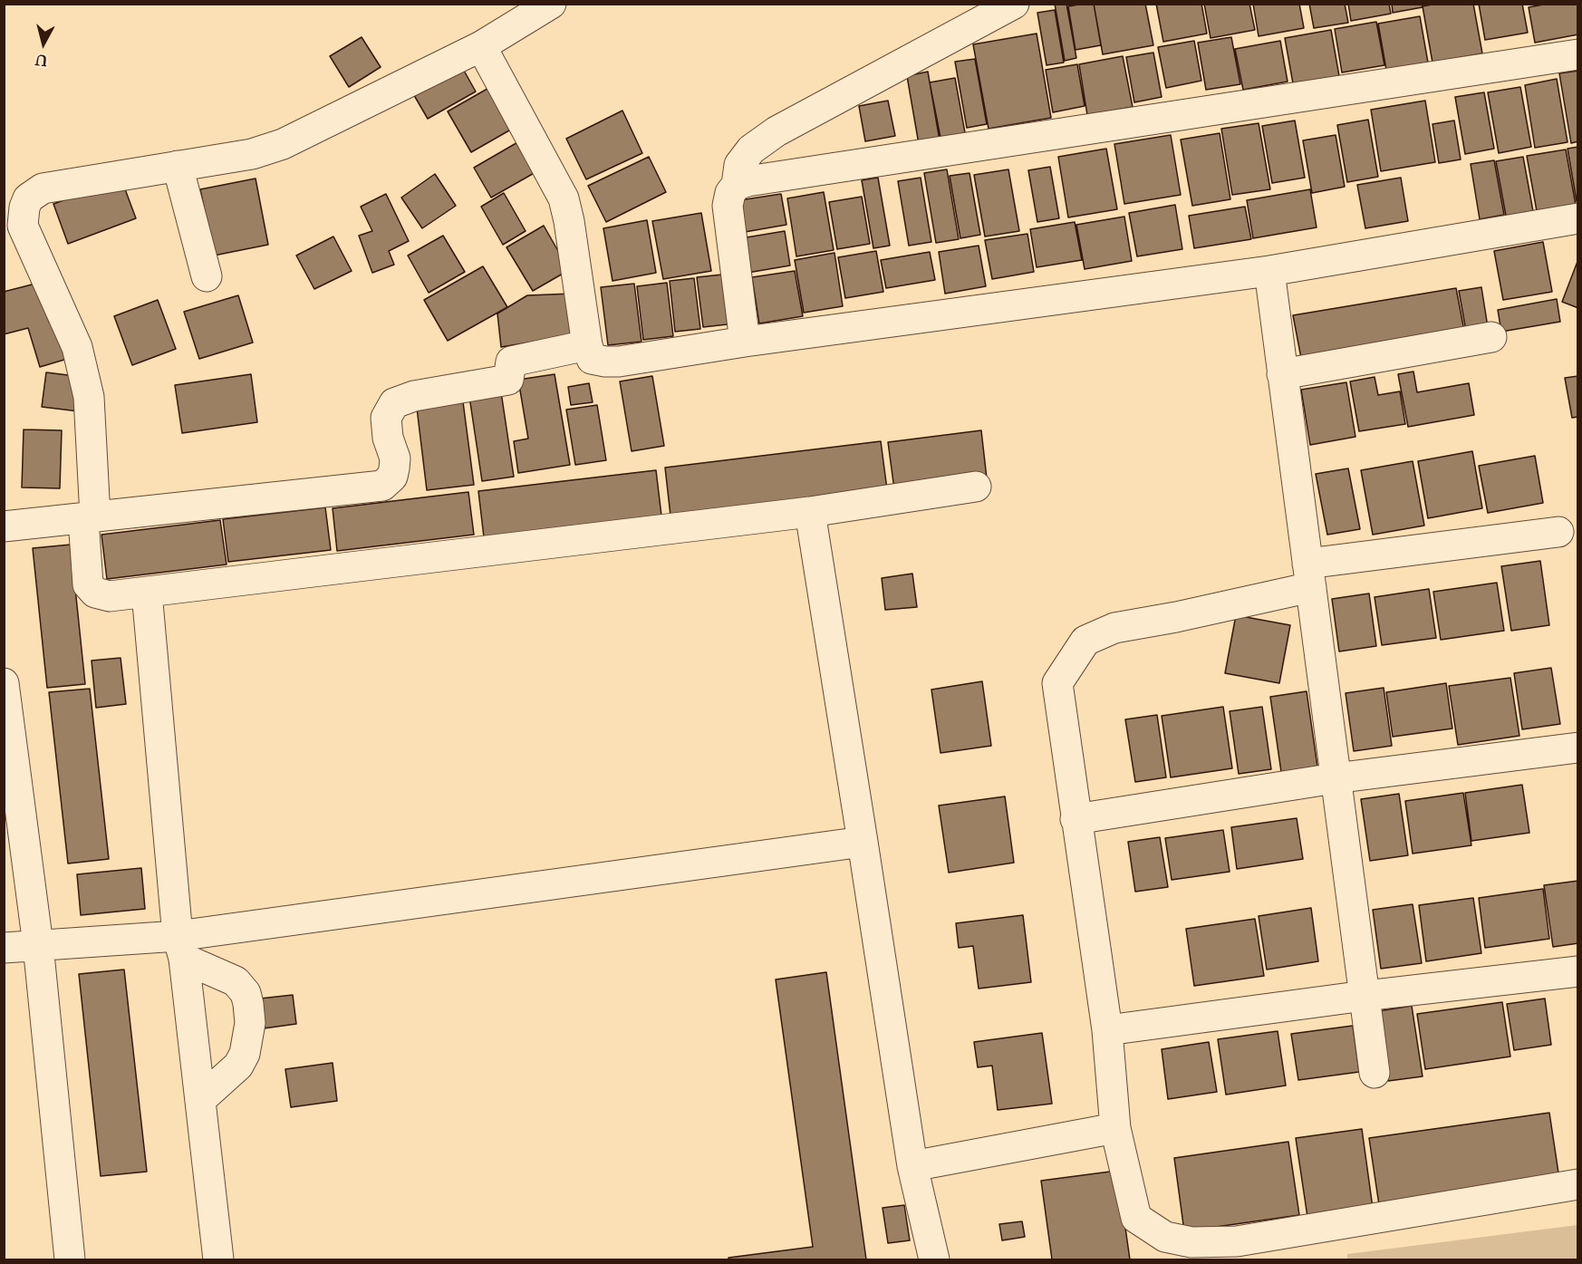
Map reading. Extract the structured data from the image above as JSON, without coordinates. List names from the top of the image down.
{
  "north": "bottom"
}
